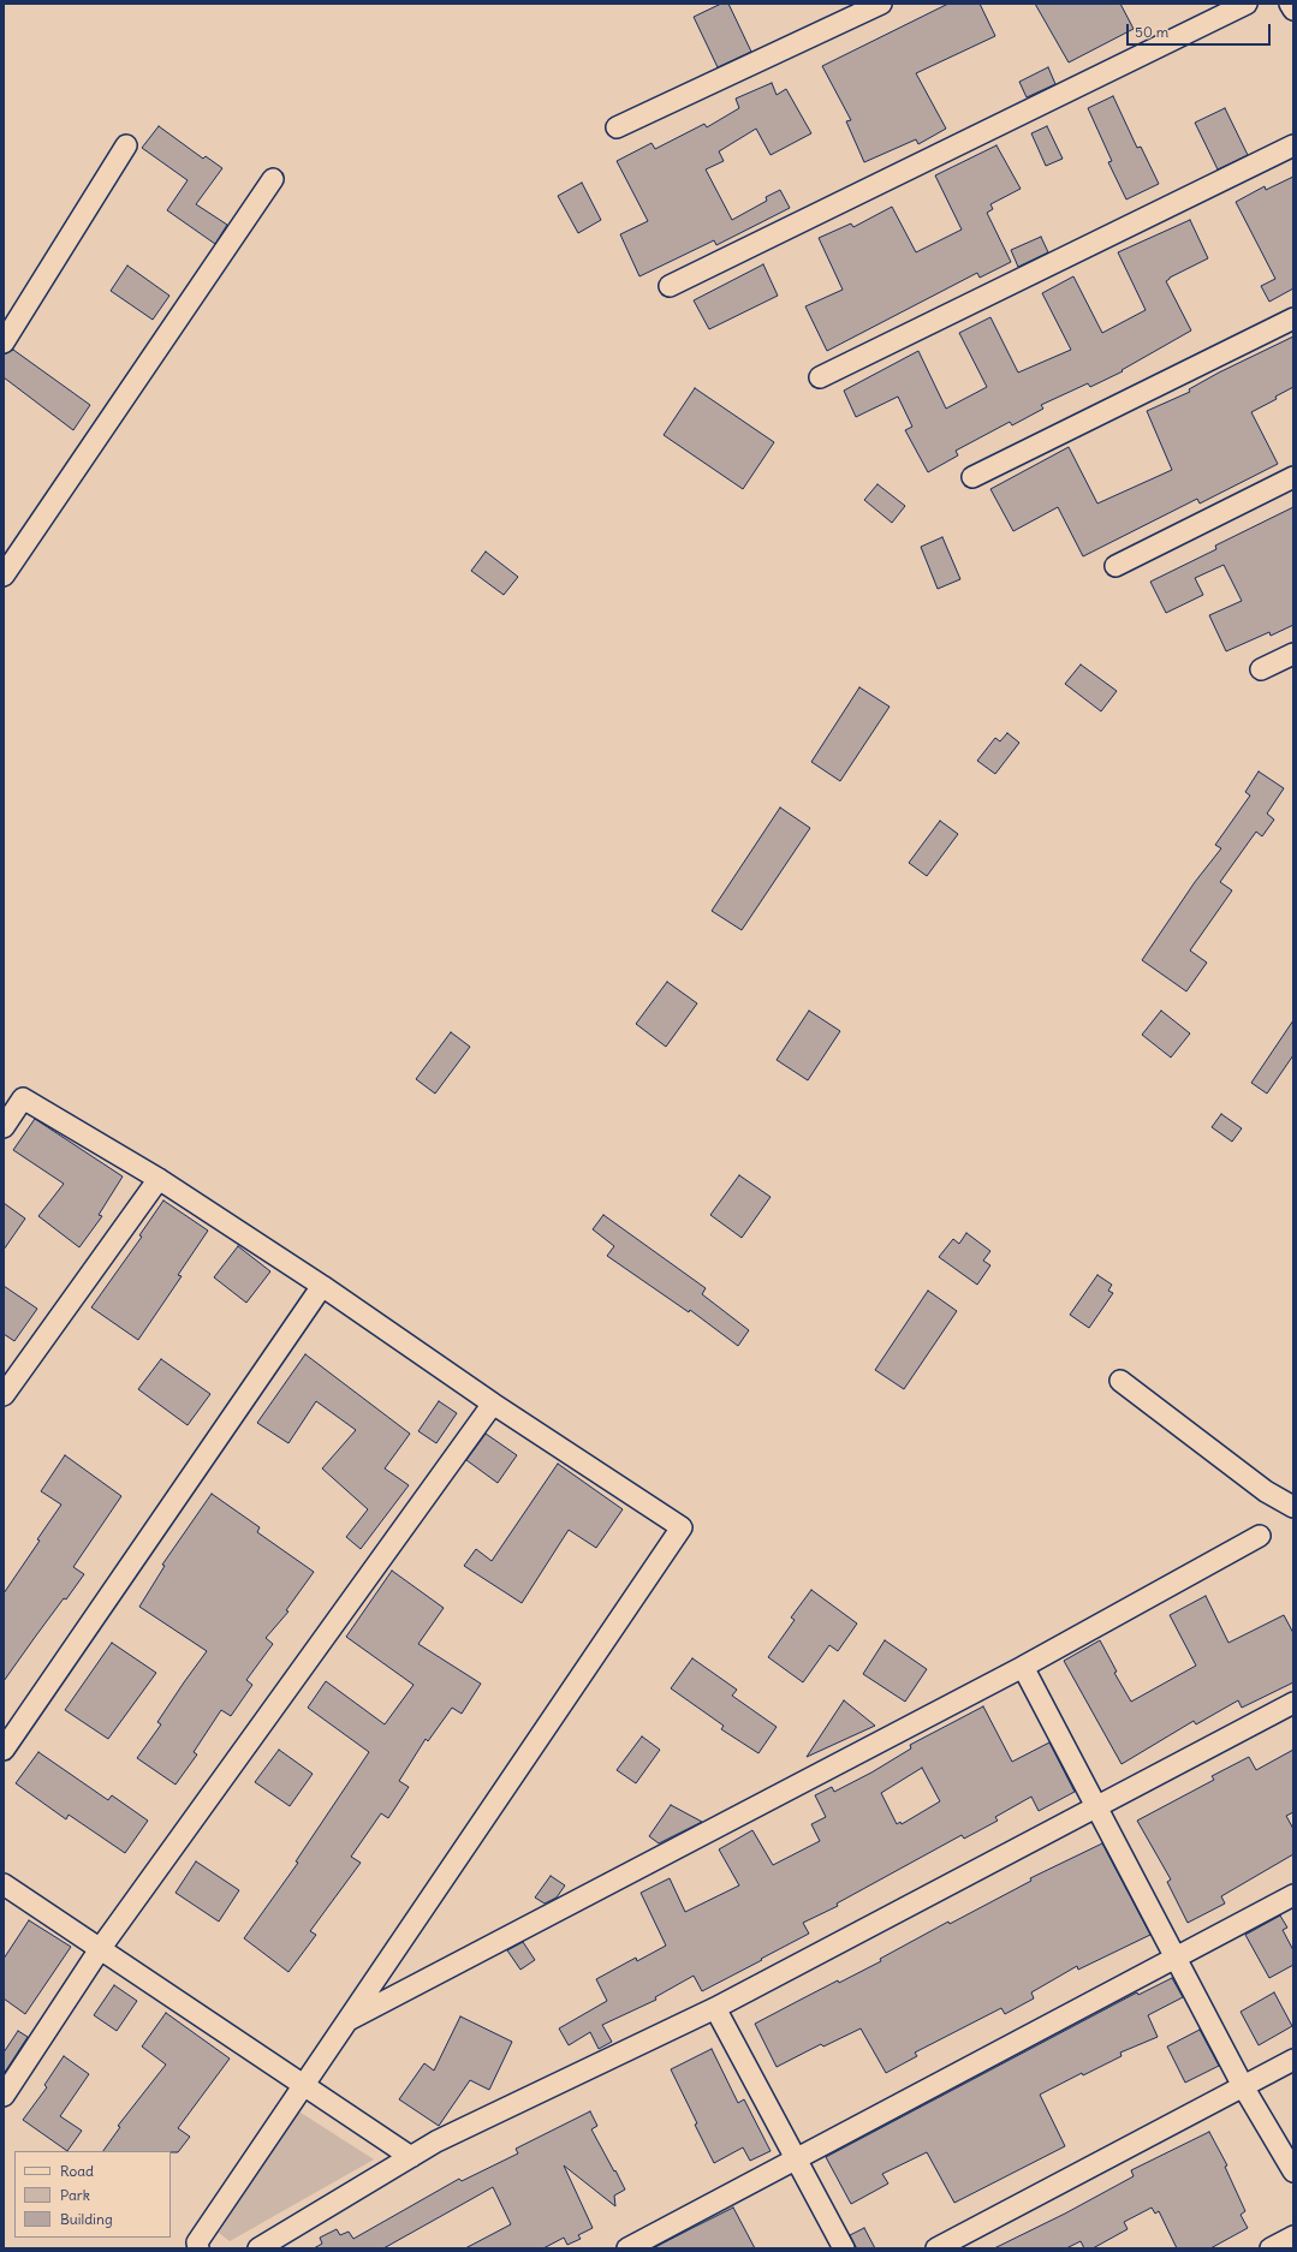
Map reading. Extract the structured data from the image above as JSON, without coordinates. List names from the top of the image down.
{
  "legend": ["Road", "Park", "Building"],
  "scale_bar": "50 m"
}
